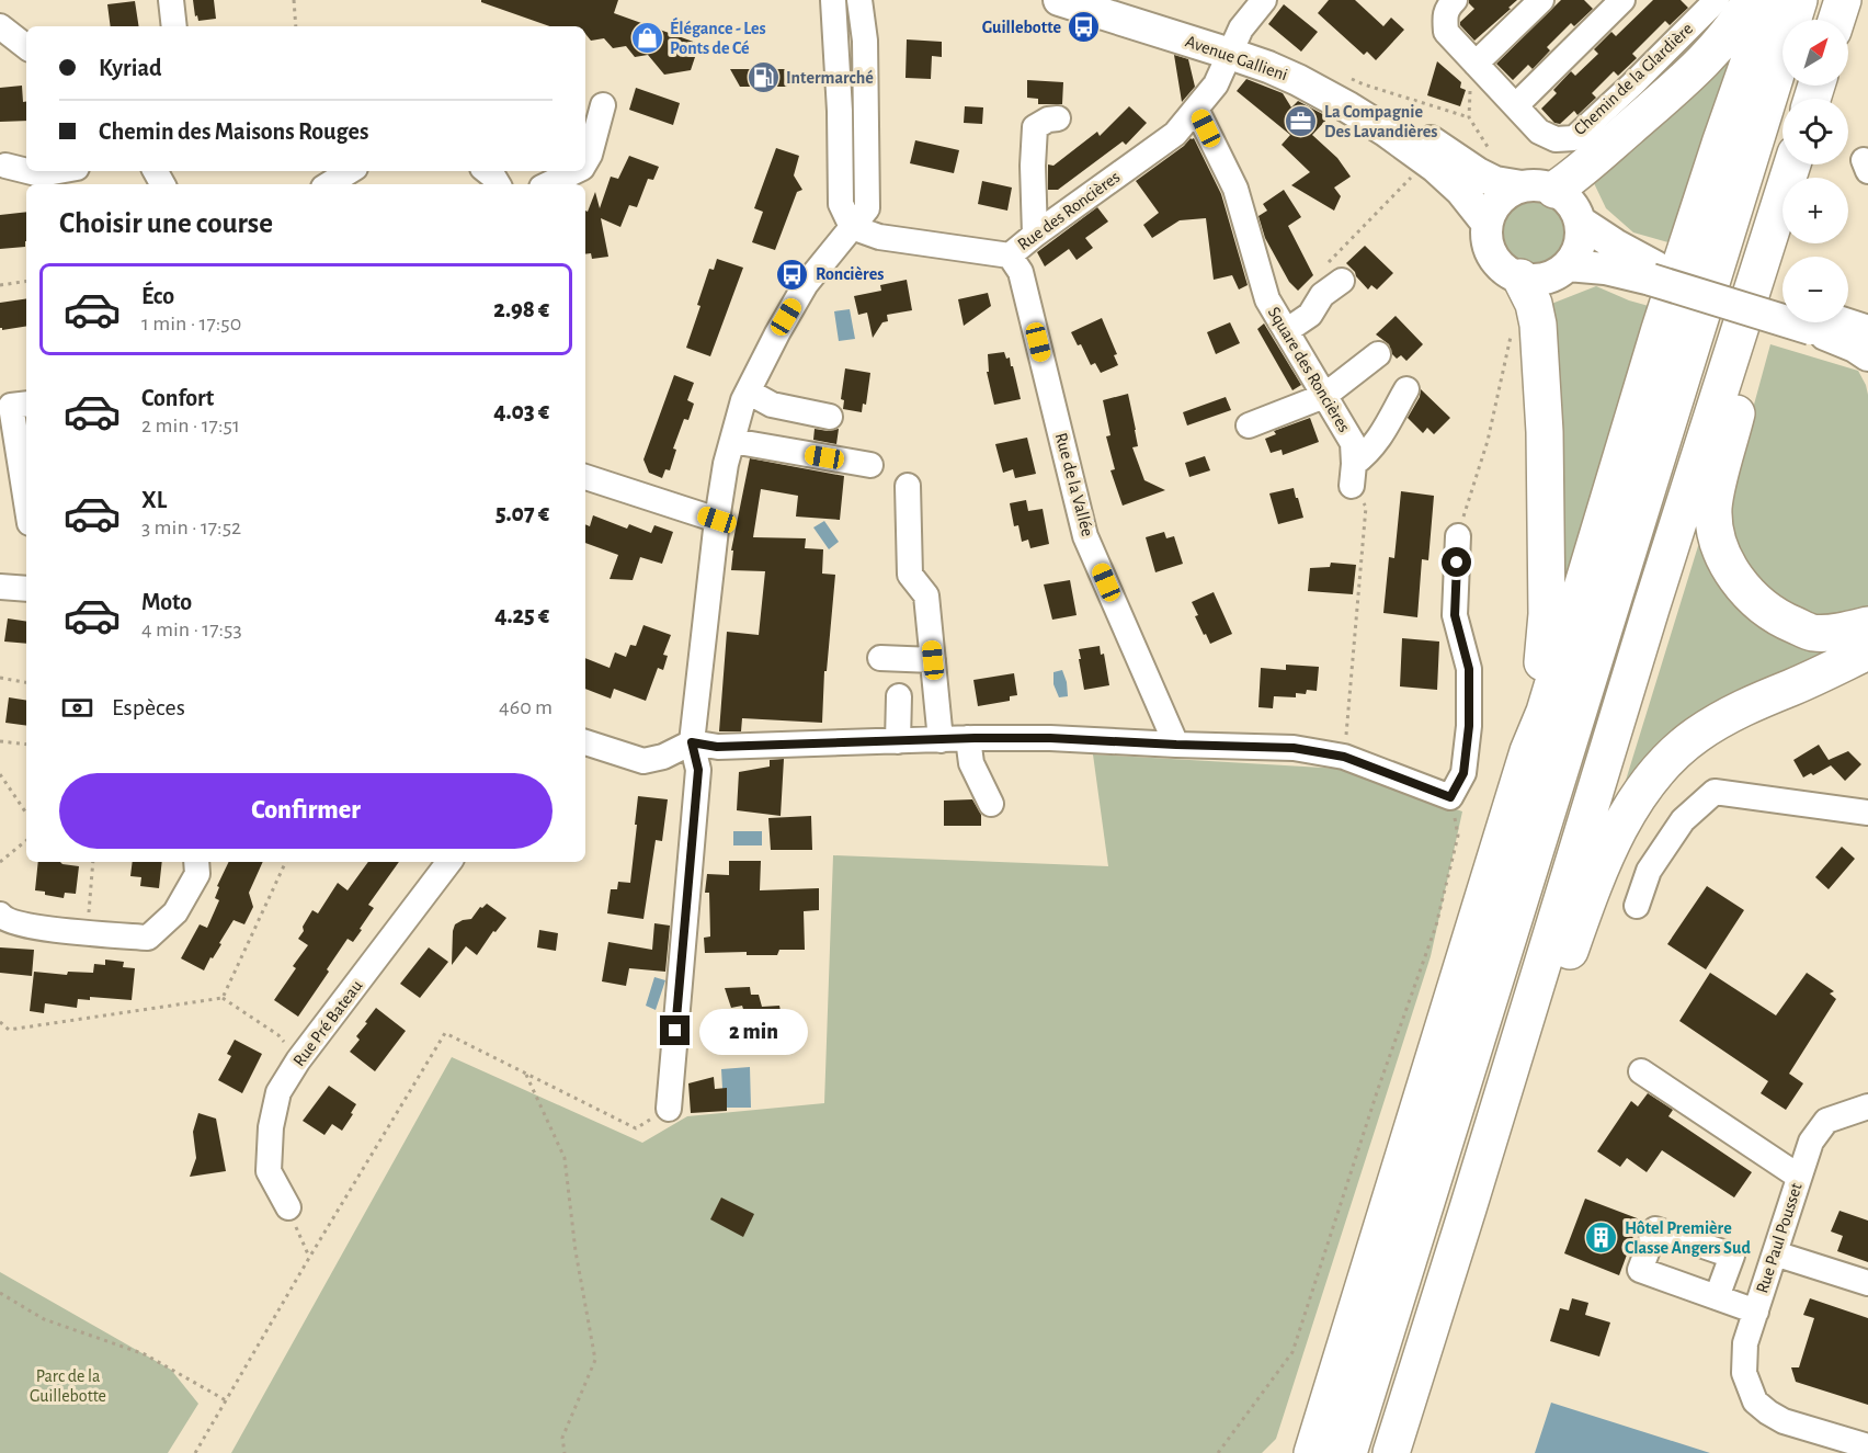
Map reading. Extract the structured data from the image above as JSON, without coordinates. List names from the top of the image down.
{
  "streets": {
    "main road": ["Avenue Gallieni"],
    "street": [
      "Chemin de la Glardière",
      "Rue des Roncières",
      "Square des Roncières",
      "Rue de la Vallée",
      "Rue Pré Bateau",
      "Rue Paul Pousset"
    ]
  },
  "crossings": [
    ["Avenue Gallieni", "Rue des Roncières"],
    ["Rue des Roncières", "Square des Roncières"],
    ["Rue des Roncières", "Rue de la Vallée"]
  ],
  "parks": ["Parc de la Guillebotte"],
  "places": {
    "bus stop": ["Guillebotte", "Roncières"],
    "shop": ["Élégance - Les Ponts de Cé"],
    "fuel station": ["Intermarché"],
    "office": ["La Compagnie Des Lavandières"],
    "building": ["Hôtel Première Classe Angers Sud"]
  },
  "north": "top right",
  "page": {
    "map_buttons": ["+", "−"],
    "banner": ["Kyriad", "Chemin des Maisons Rouges"],
    "heading": "Choisir une course",
    "list": [
      {
        "name": "Éco",
        "note": "1 min · 17:50",
        "value": "2.98 €"
      },
      {
        "name": "Confort",
        "note": "2 min · 17:51",
        "value": "4.03 €"
      },
      {
        "name": "XL",
        "note": "3 min · 17:52",
        "value": "5.07 €"
      },
      {
        "name": "Moto",
        "note": "4 min · 17:53",
        "value": "4.25 €"
      }
    ],
    "pay": ["Espèces", "460 m"],
    "buttons": "Confirmer",
    "bubble": "2 min"
  }
}
